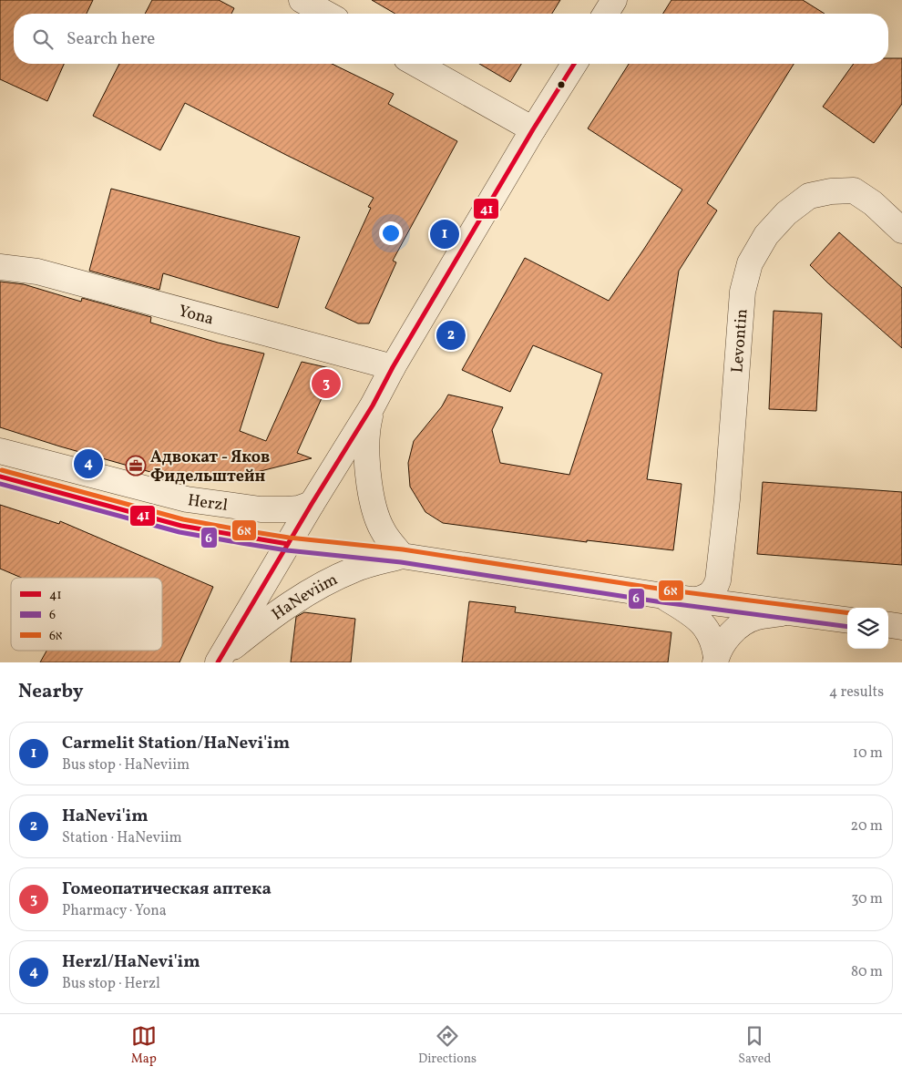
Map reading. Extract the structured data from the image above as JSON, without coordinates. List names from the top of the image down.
{
  "streets": {
    "street": [
      "Yona",
      "Levontin",
      "Herzl",
      "HaNeviim"
    ]
  },
  "crossings": [
    ["Yona", "HaNeviim"],
    ["Herzl", "HaNeviim"]
  ],
  "places": {
    "office": ["Адвокат - Яков Фидельштейн"]
  },
  "lines": ["transit line 41", "transit line 6א", "transit line 6"],
  "legend": ["41", "6", "6א"],
  "page": {
    "search": "Search here",
    "pins": [
      "1",
      "2",
      "3",
      "4"
    ],
    "heading": ["Nearby", "4 results"],
    "list": [
      {
        "mark": "1",
        "name": "Carmelit Station/HaNevi'im",
        "note": "Bus stop · HaNeviim",
        "value": "10 m"
      },
      {
        "mark": "2",
        "name": "HaNevi'im",
        "note": "Station · HaNeviim",
        "value": "20 m"
      },
      {
        "mark": "3",
        "name": "Гомеопатическая аптека",
        "note": "Pharmacy · Yona",
        "value": "30 m"
      },
      {
        "mark": "4",
        "name": "Herzl/HaNevi'im",
        "note": "Bus stop · Herzl",
        "value": "80 m"
      }
    ],
    "nav": ["Map", "Directions", "Saved"]
  }
}
